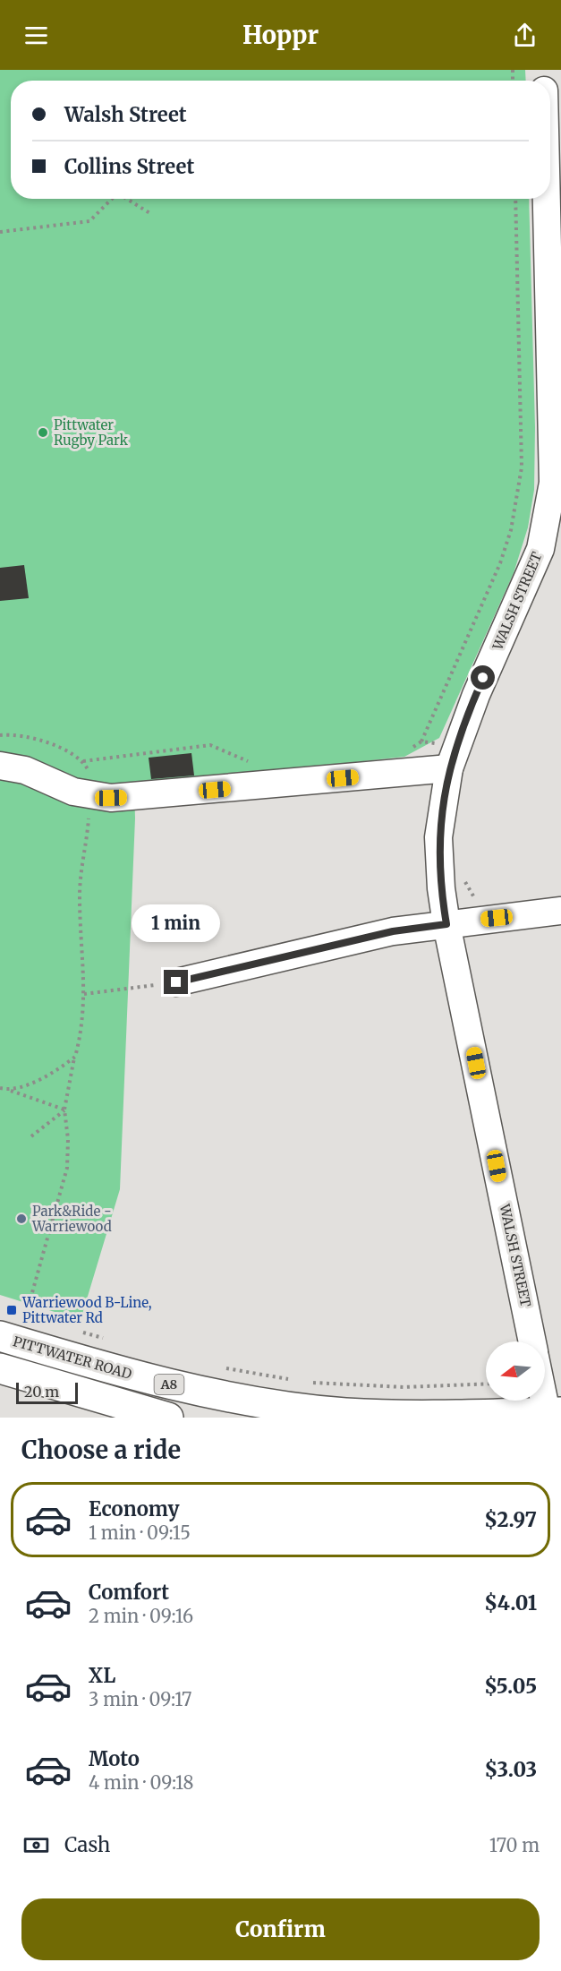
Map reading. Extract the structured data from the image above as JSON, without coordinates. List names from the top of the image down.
{
  "streets": {
    "highway": ["PITTWATER ROAD", "A8"],
    "street": ["WALSH STREET"]
  },
  "places": {
    "other": ["Pittwater Rugby Park", "Park&Ride - Warriewood"],
    "transit": ["Warriewood B-Line, Pittwater Rd"]
  },
  "scale_bar": "20 m",
  "north": "left",
  "page": {
    "header": "Hoppr",
    "banner": ["Walsh Street", "Collins Street"],
    "bubble": "1 min",
    "scale": "20 m",
    "heading": "Choose a ride",
    "list": [
      {
        "name": "Economy",
        "note": "1 min · 09:15",
        "value": "$2.97"
      },
      {
        "name": "Comfort",
        "note": "2 min · 09:16",
        "value": "$4.01"
      },
      {
        "name": "XL",
        "note": "3 min · 09:17",
        "value": "$5.05"
      },
      {
        "name": "Moto",
        "note": "4 min · 09:18",
        "value": "$3.03"
      }
    ],
    "pay": ["Cash", "170 m"],
    "buttons": "Confirm"
  }
}
